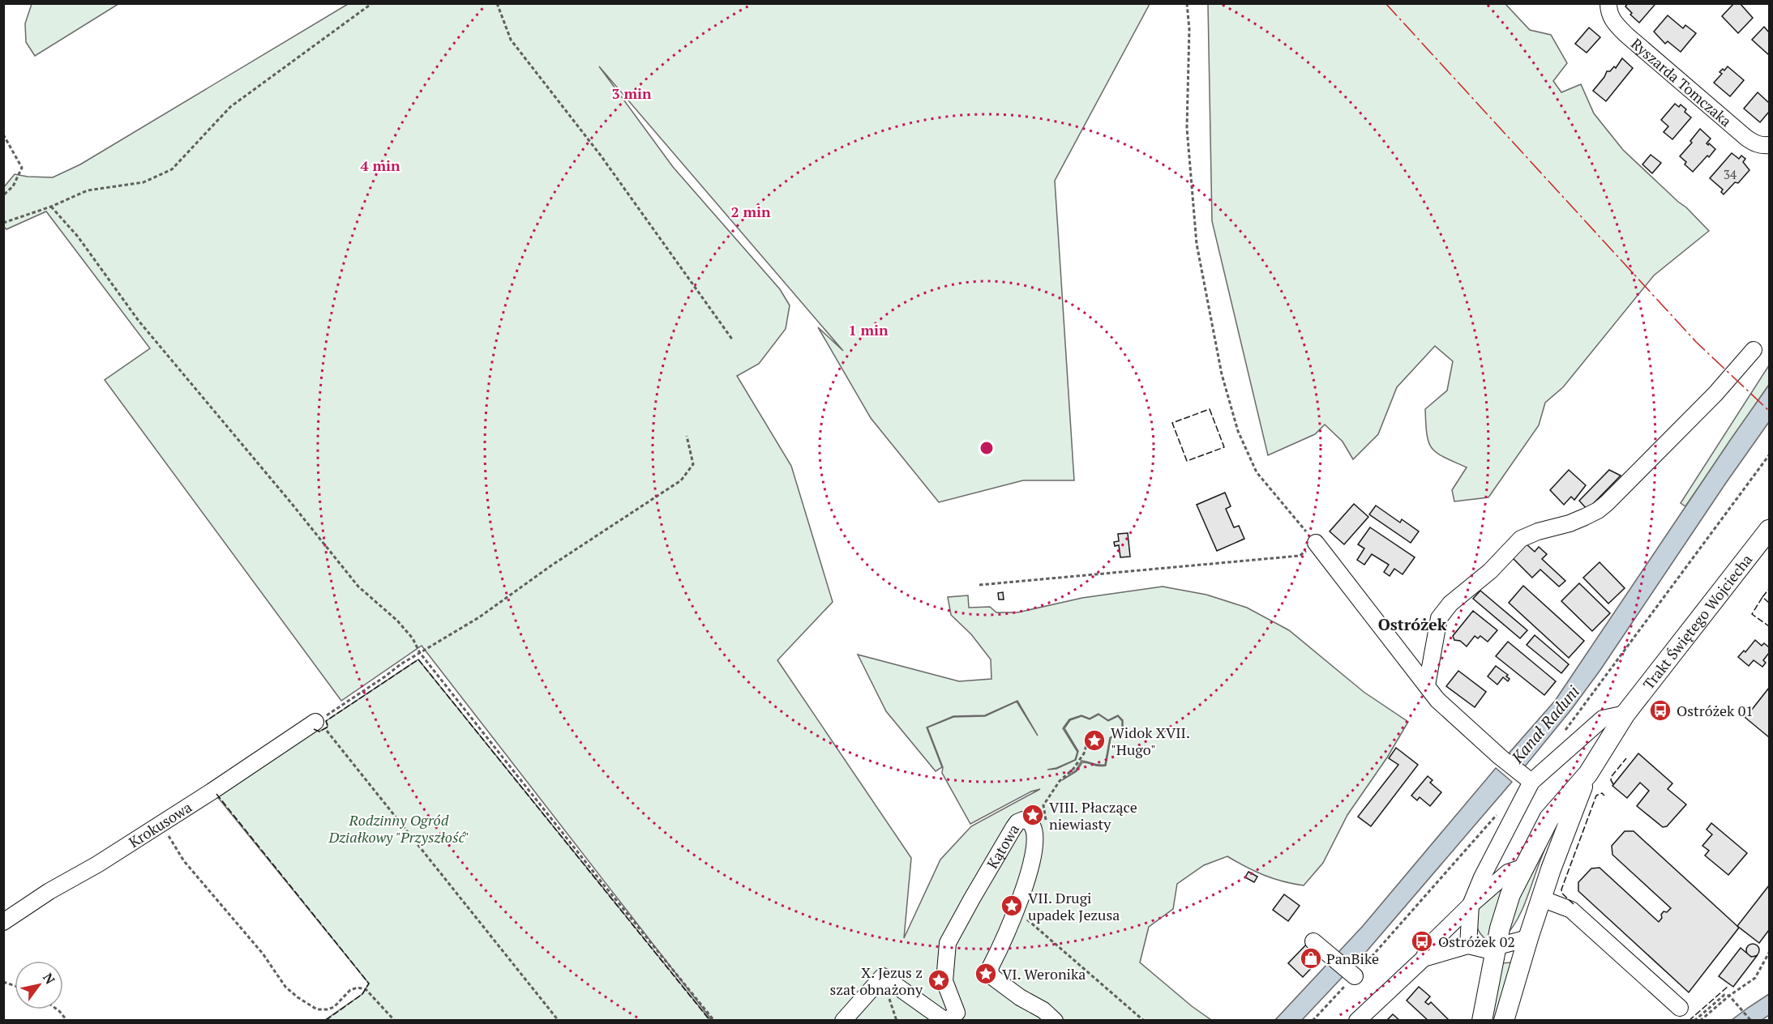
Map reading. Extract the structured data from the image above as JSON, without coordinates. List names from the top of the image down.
{
  "streets": {
    "main road": ["Trakt Świętego Wojciecha"],
    "street": ["Ryszarda Tomczaka", "Krokusowa", "Kątowa"]
  },
  "districts": ["Ostróżek"],
  "water": ["Kanał Raduni"],
  "parks": ["Rodzinny Ogród Działkowy \"Przyszłość\""],
  "places": {
    "bus stop": ["Ostróżek 01", "Ostróżek 02"],
    "place": [
      "Widok XVII. \"Hugo\"",
      "VIII. Płaczące niewiasty",
      "VII. Drugi upadek Jezusa",
      "VI. Weronika",
      "X. Jezus z szat obnażony"
    ],
    "shop": ["PanBike"]
  },
  "house_numbers": ["34"],
  "north": "top right",
  "rings": [
    "3 min",
    "4 min",
    "2 min",
    "1 min"
  ]
}
